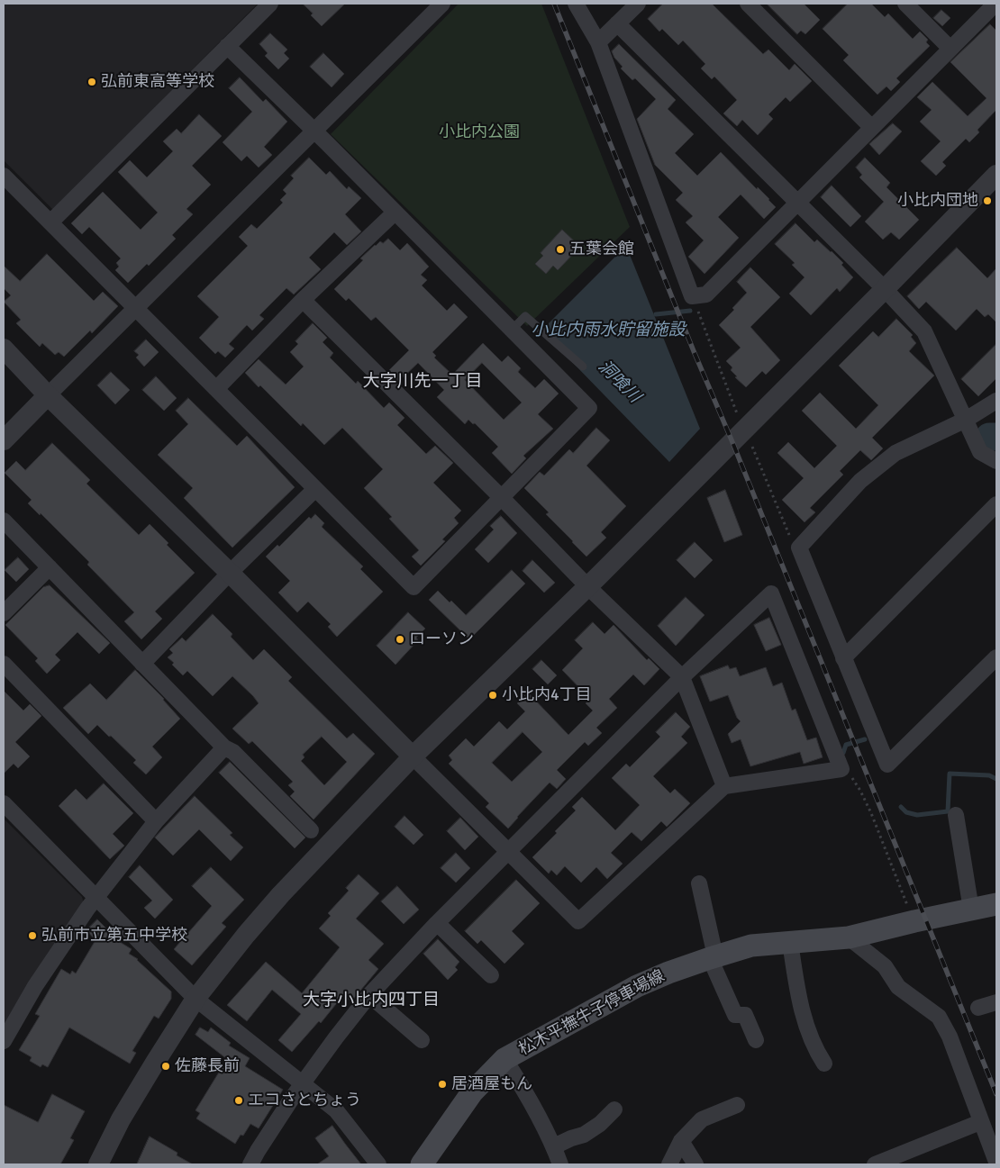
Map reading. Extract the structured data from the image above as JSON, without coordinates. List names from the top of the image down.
{
  "streets": {
    "main road": ["松木平撫牛子停車場線"]
  },
  "districts": ["大字川先一丁目", "大字小比内四丁目"],
  "water": ["小比内雨水貯留施設", "洞喰川"],
  "parks": ["小比内公園"],
  "places": [
    "弘前東高等学校",
    "小比内団地",
    "五葉会館",
    "ローソン",
    "小比内4丁目",
    "弘前市立第五中学校",
    "佐藤長前",
    "居酒屋もん",
    "エコさとちょう"
  ]
}
